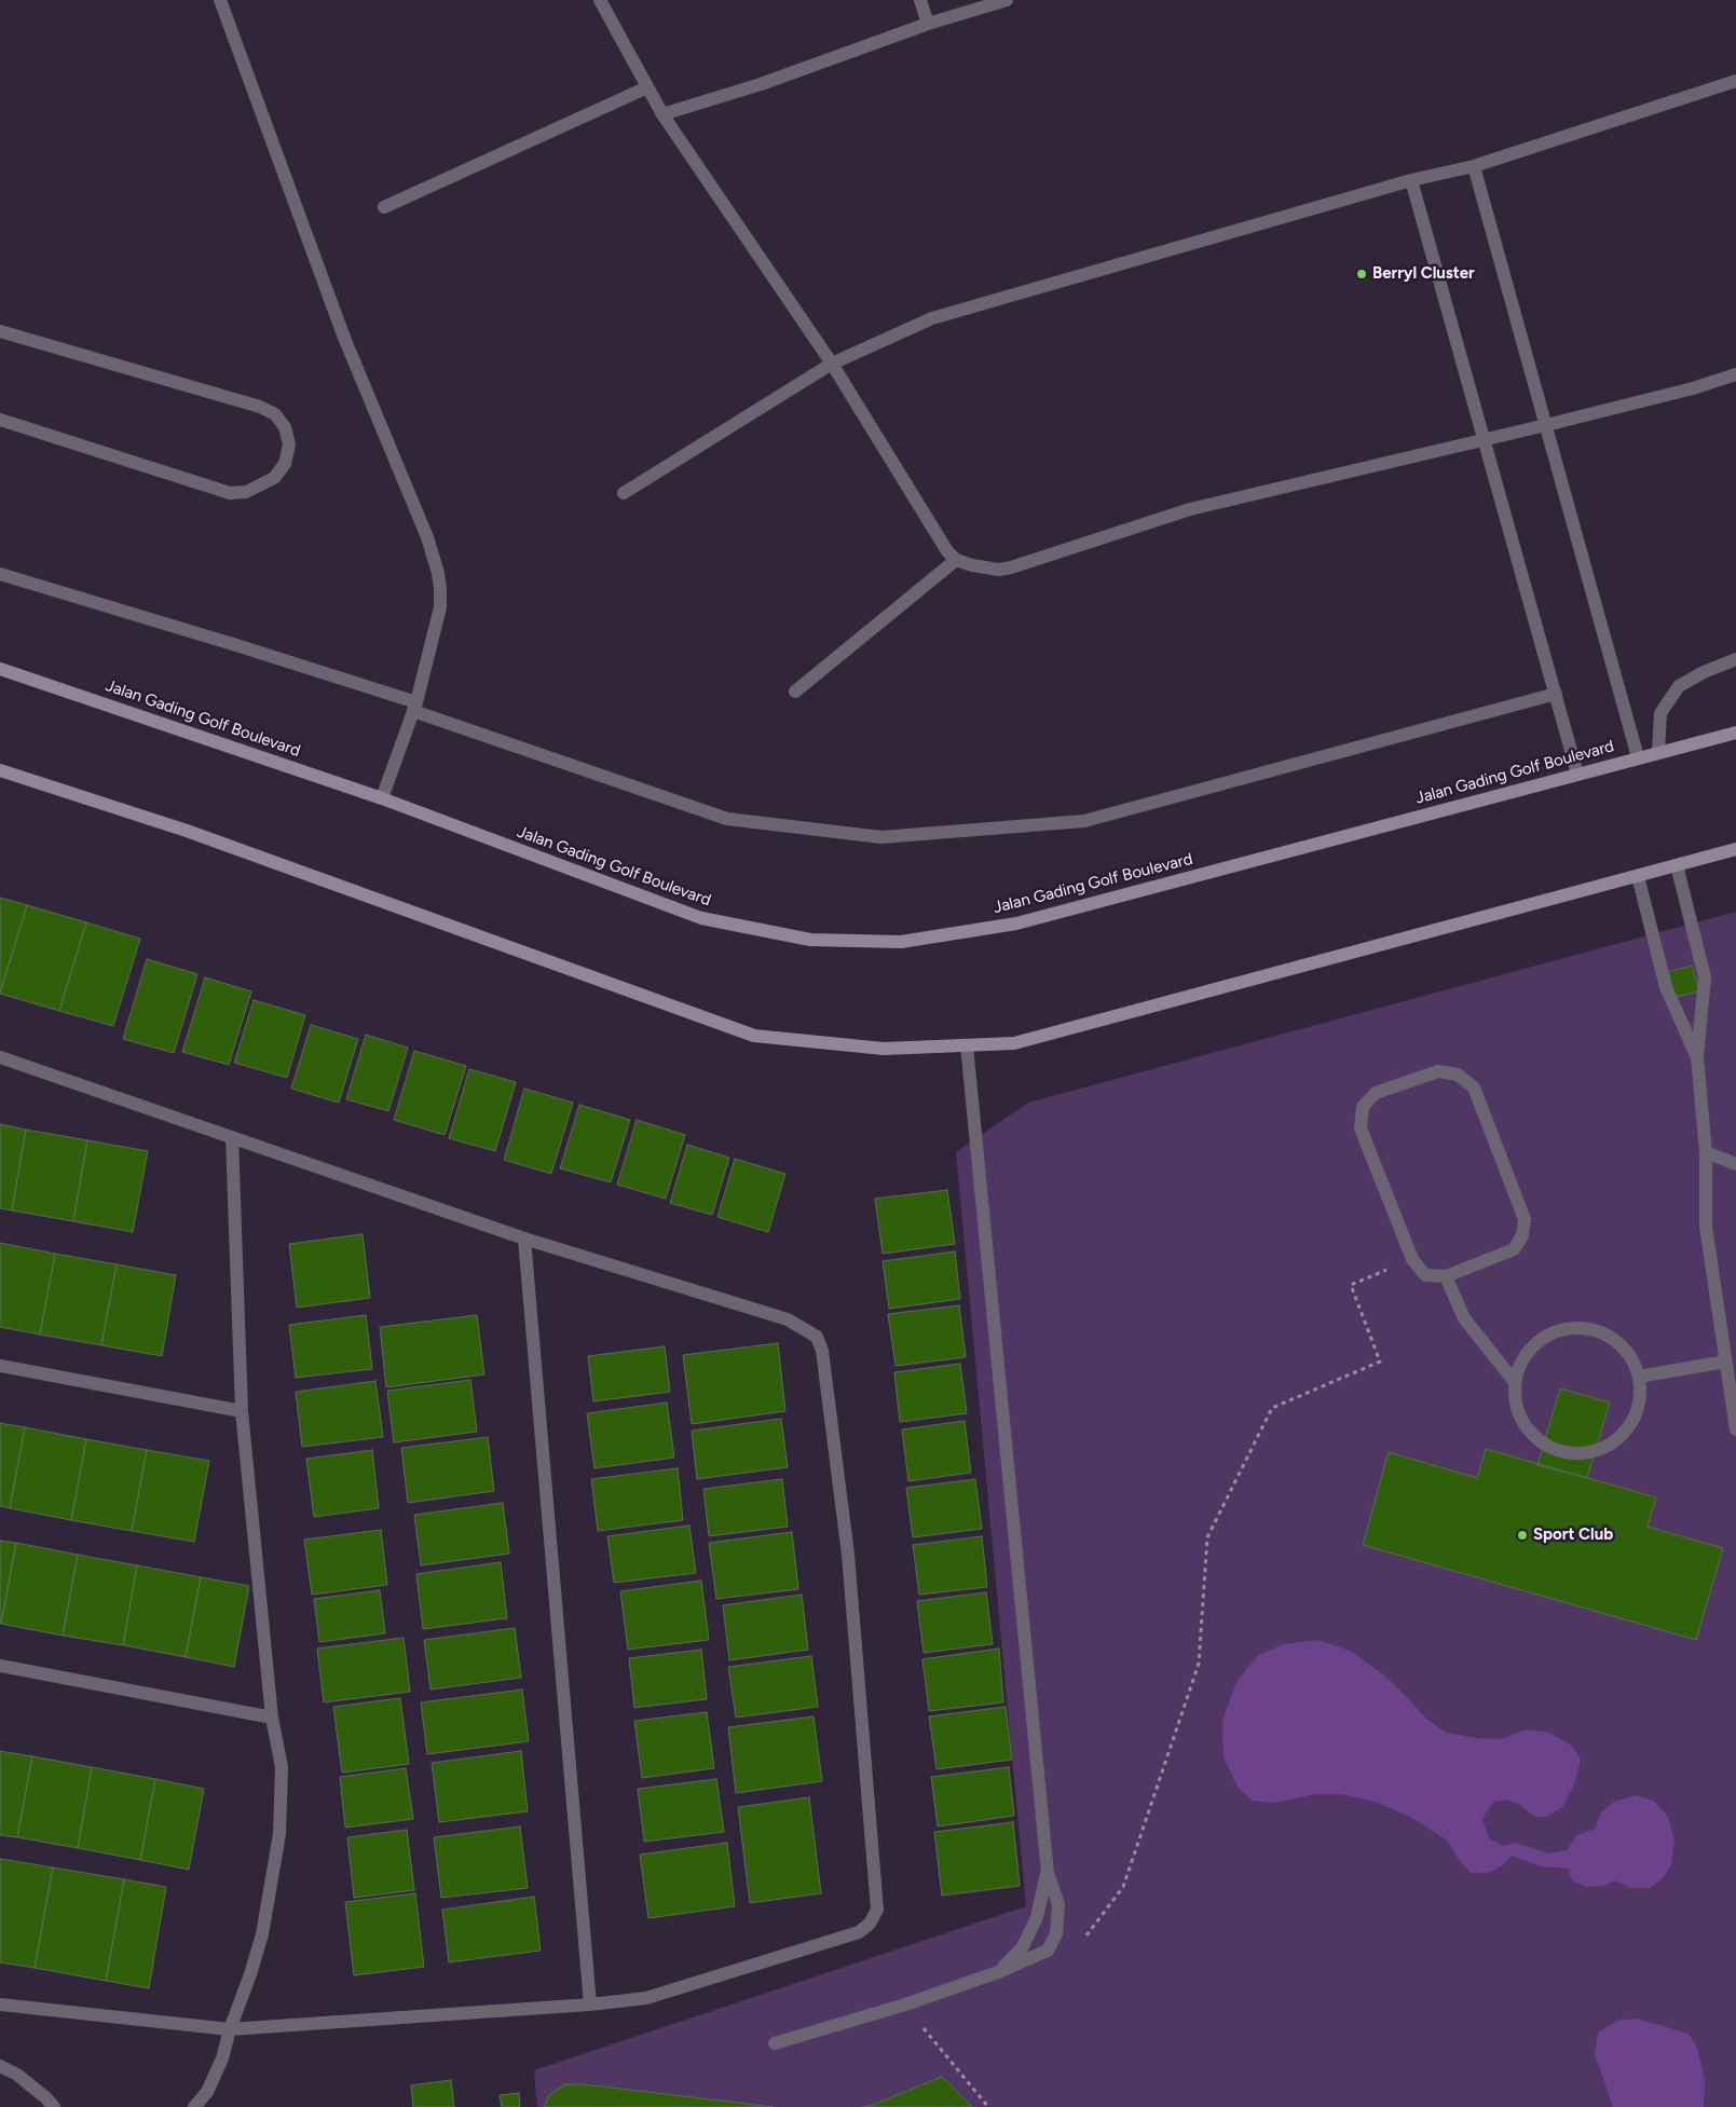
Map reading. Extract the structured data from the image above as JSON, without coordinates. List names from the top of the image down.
{
  "streets": {
    "main road": ["Jalan Gading Golf Boulevard"]
  },
  "places": ["Berryl Cluster", "Sport Club"]
}
